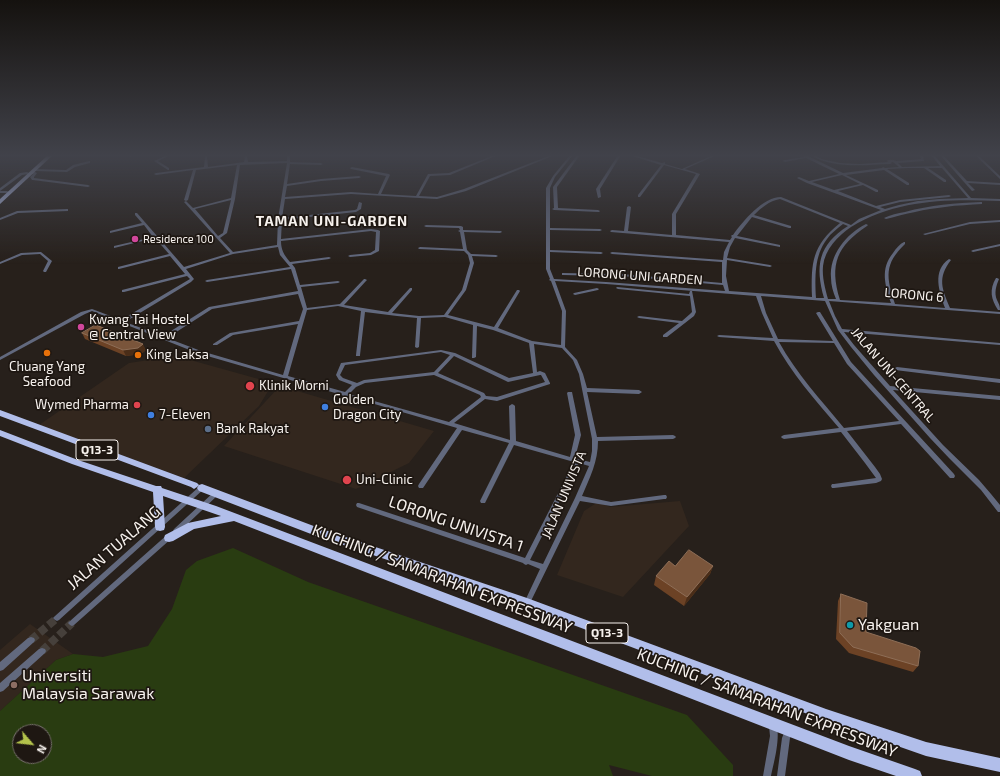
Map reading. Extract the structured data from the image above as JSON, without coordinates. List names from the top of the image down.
{
  "streets": {
    "highway": ["Q13-3", "KUCHING / SAMARAHAN EXPRESSWAY"],
    "street": [
      "LORONG UNI GARDEN",
      "LORONG 6",
      "JALAN UNI-CENTRAL",
      "JALAN UNIVISTA",
      "LORONG UNIVISTA 1",
      "JALAN TUALANG"
    ]
  },
  "crossings": [
    ["LORONG UNI GARDEN", "LORONG 6"],
    ["LORONG 6", "JALAN UNI-CENTRAL"],
    ["JALAN UNIVISTA", "LORONG UNIVISTA 1"],
    ["JALAN UNIVISTA", "KUCHING / SAMARAHAN EXPRESSWAY"],
    ["JALAN TUALANG", "KUCHING / SAMARAHAN EXPRESSWAY"]
  ],
  "districts": ["TAMAN UNI-GARDEN"],
  "places": [
    "Residence 100",
    "Kwang Tai Hostel @ Central View",
    "Chuang Yang Seafood",
    "King Laksa",
    "Klinik Morni",
    "Wymed Pharma",
    "Golden Dragon City",
    "7-Eleven",
    "Bank Rakyat",
    "Uni-Clinic",
    "Yakguan",
    "Universiti Malaysia Sarawak"
  ],
  "north": "bottom right"
}
